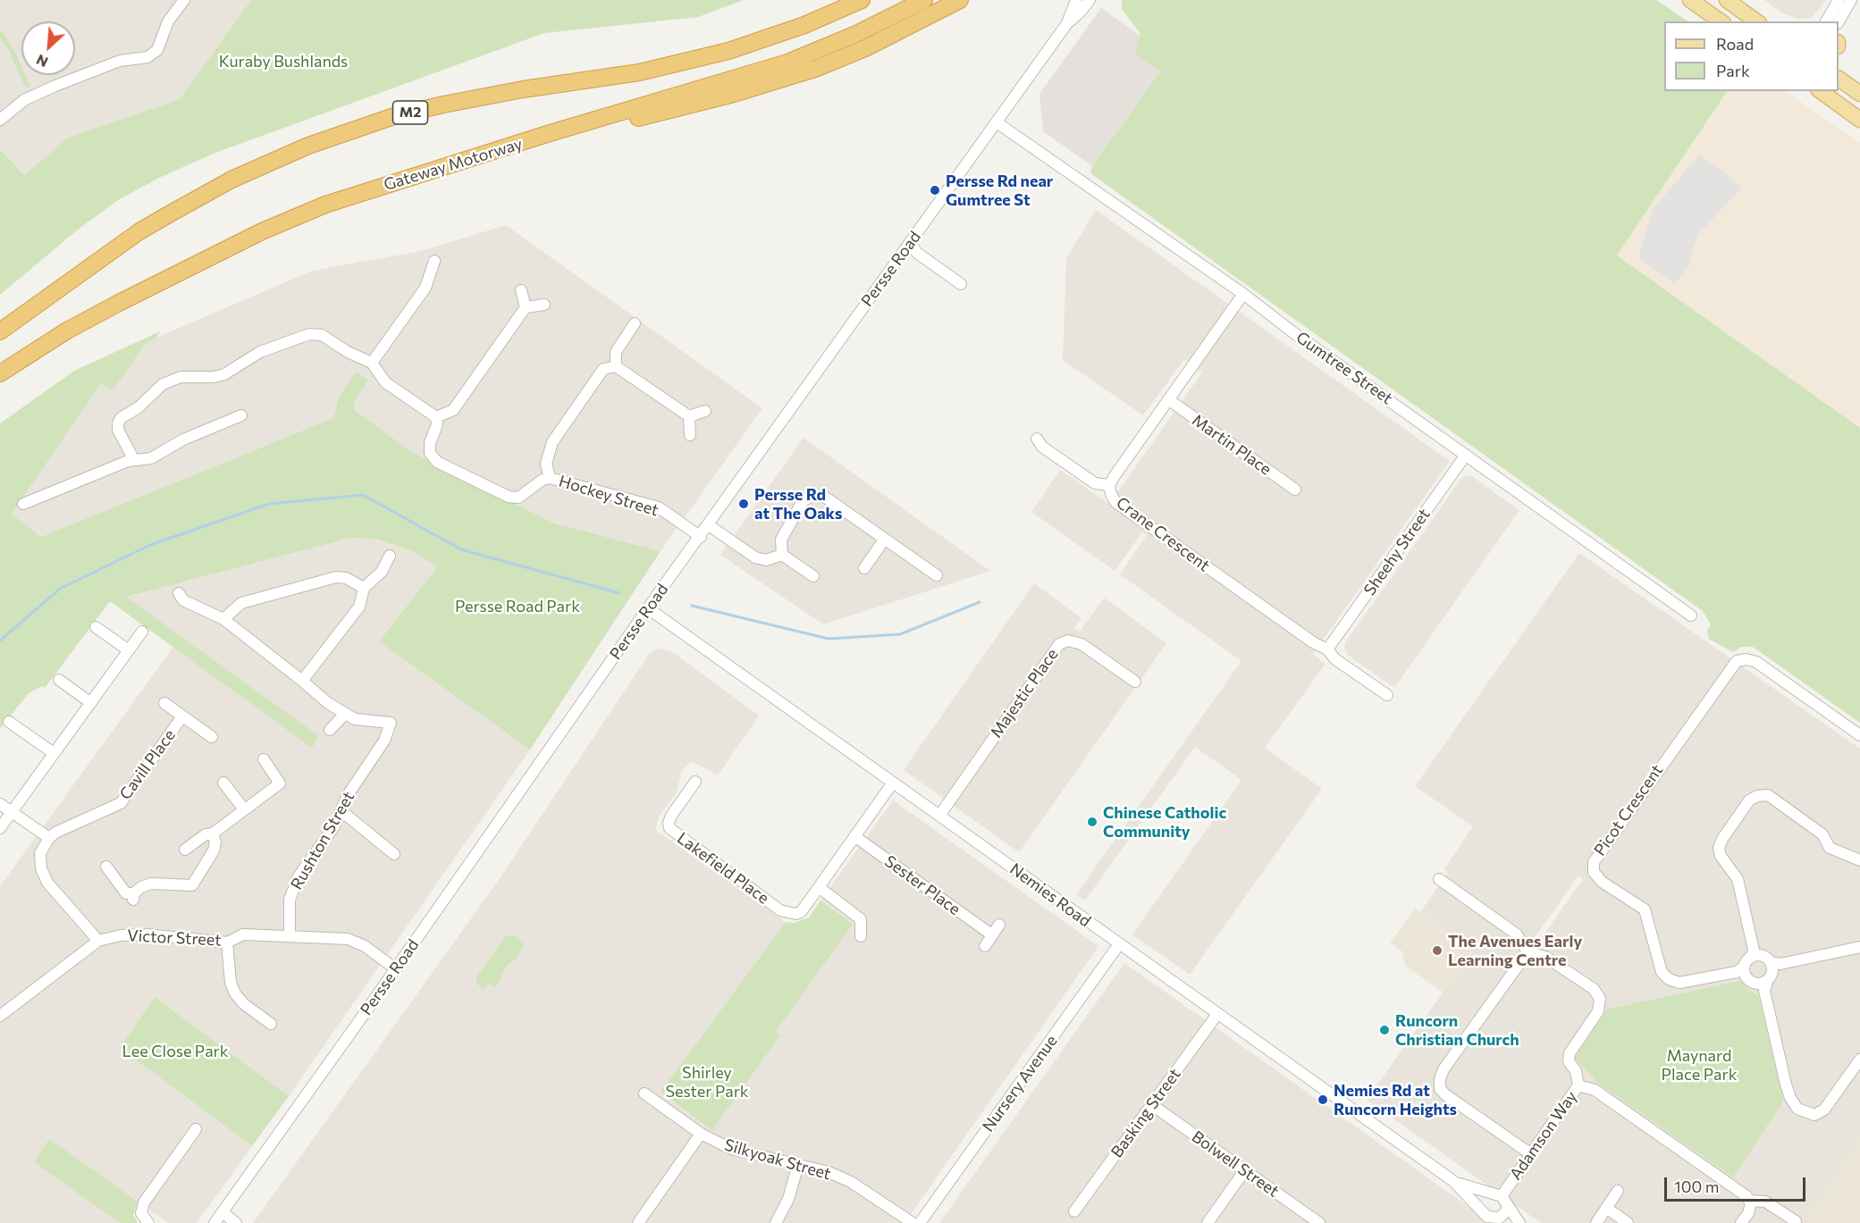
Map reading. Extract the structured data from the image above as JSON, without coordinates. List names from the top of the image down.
{
  "streets": {
    "highway": ["M2", "Gateway Motorway"],
    "street": [
      "Persse Road",
      "Gumtree Street",
      "Martin Place",
      "Hockey Street",
      "Crane Crescent",
      "Sheehy Street",
      "Majestic Place",
      "Cavill Place",
      "Picot Crescent",
      "Rushton Street",
      "Lakefield Place",
      "Sester Place",
      "Nemies Road",
      "Victor Street",
      "Nursery Avenue",
      "Basking Street",
      "Adamson Way",
      "Silkyoak Street",
      "Bolwell Street"
    ]
  },
  "crossings": [
    ["Persse Road", "Gumtree Street"],
    ["Persse Road", "Hockey Street"],
    ["Persse Road", "Nemies Road"],
    ["Persse Road", "Victor Street"],
    ["Gumtree Street", "Crane Crescent"],
    ["Gumtree Street", "Sheehy Street"],
    ["Martin Place", "Crane Crescent"],
    ["Crane Crescent", "Sheehy Street"],
    ["Majestic Place", "Nemies Road"],
    ["Rushton Street", "Victor Street"],
    ["Lakefield Place", "Sester Place"],
    ["Lakefield Place", "Nemies Road"],
    ["Nemies Road", "Nursery Avenue"],
    ["Nemies Road", "Basking Street"],
    ["Nemies Road", "Adamson Way"],
    ["Basking Street", "Bolwell Street"]
  ],
  "parks": [
    "Kuraby Bushlands",
    "Persse Road Park",
    "Lee Close Park",
    "Maynard Place Park",
    "Shirley Sester Park"
  ],
  "places": [
    "Persse Rd near Gumtree St",
    "Persse Rd at The Oaks",
    "Chinese Catholic Community",
    "The Avenues Early Learning Centre",
    "Runcorn Christian Church",
    "Nemies Rd at Runcorn Heights"
  ],
  "legend": ["Road", "Park"],
  "scale_bar": "100 m",
  "north": "bottom left"
}
